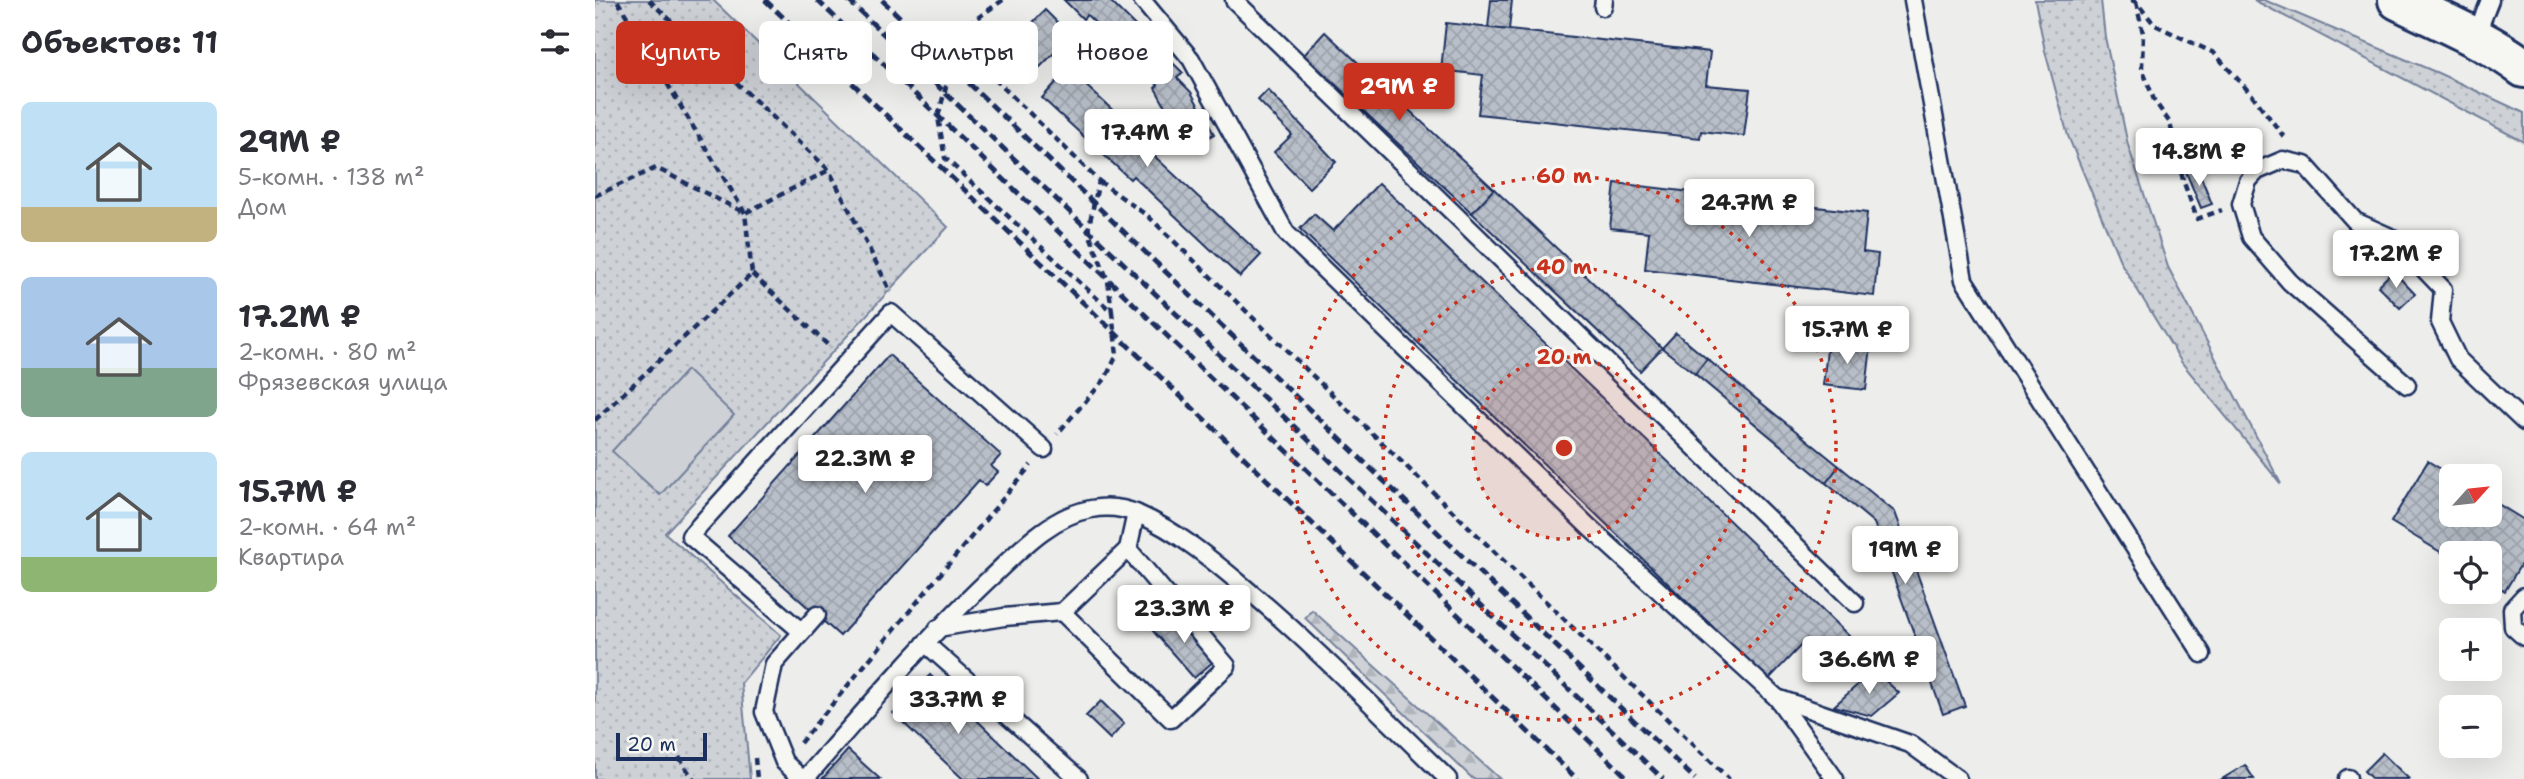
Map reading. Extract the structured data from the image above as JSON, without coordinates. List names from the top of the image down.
{
  "scale_bar": "20 m",
  "north": "top right",
  "page": {
    "heading": "Объектов: 11",
    "chip": [
      "Купить",
      "Снять",
      "Фильтры",
      "Новое"
    ],
    "price": [
      "29M ₽",
      "17.4M ₽",
      "14.8M ₽",
      "24.7M ₽",
      "17.2M ₽",
      "15.7M ₽",
      "22.3M ₽",
      "19M ₽",
      "23.3M ₽",
      "36.6M ₽",
      "33.7M ₽"
    ],
    "list": [
      {
        "name": "29M ₽",
        "note": "5-комн. · 138 m² · Дом"
      },
      {
        "name": "17.2M ₽",
        "note": "2-комн. · 80 m² · Фрязевская улица"
      },
      {
        "name": "15.7M ₽",
        "note": "2-комн. · 64 m² · Квартира"
      }
    ],
    "map_buttons": ["+", "−"],
    "scale": "20 m"
  },
  "rings": ["60 m", "40 m", "20 m"]
}
